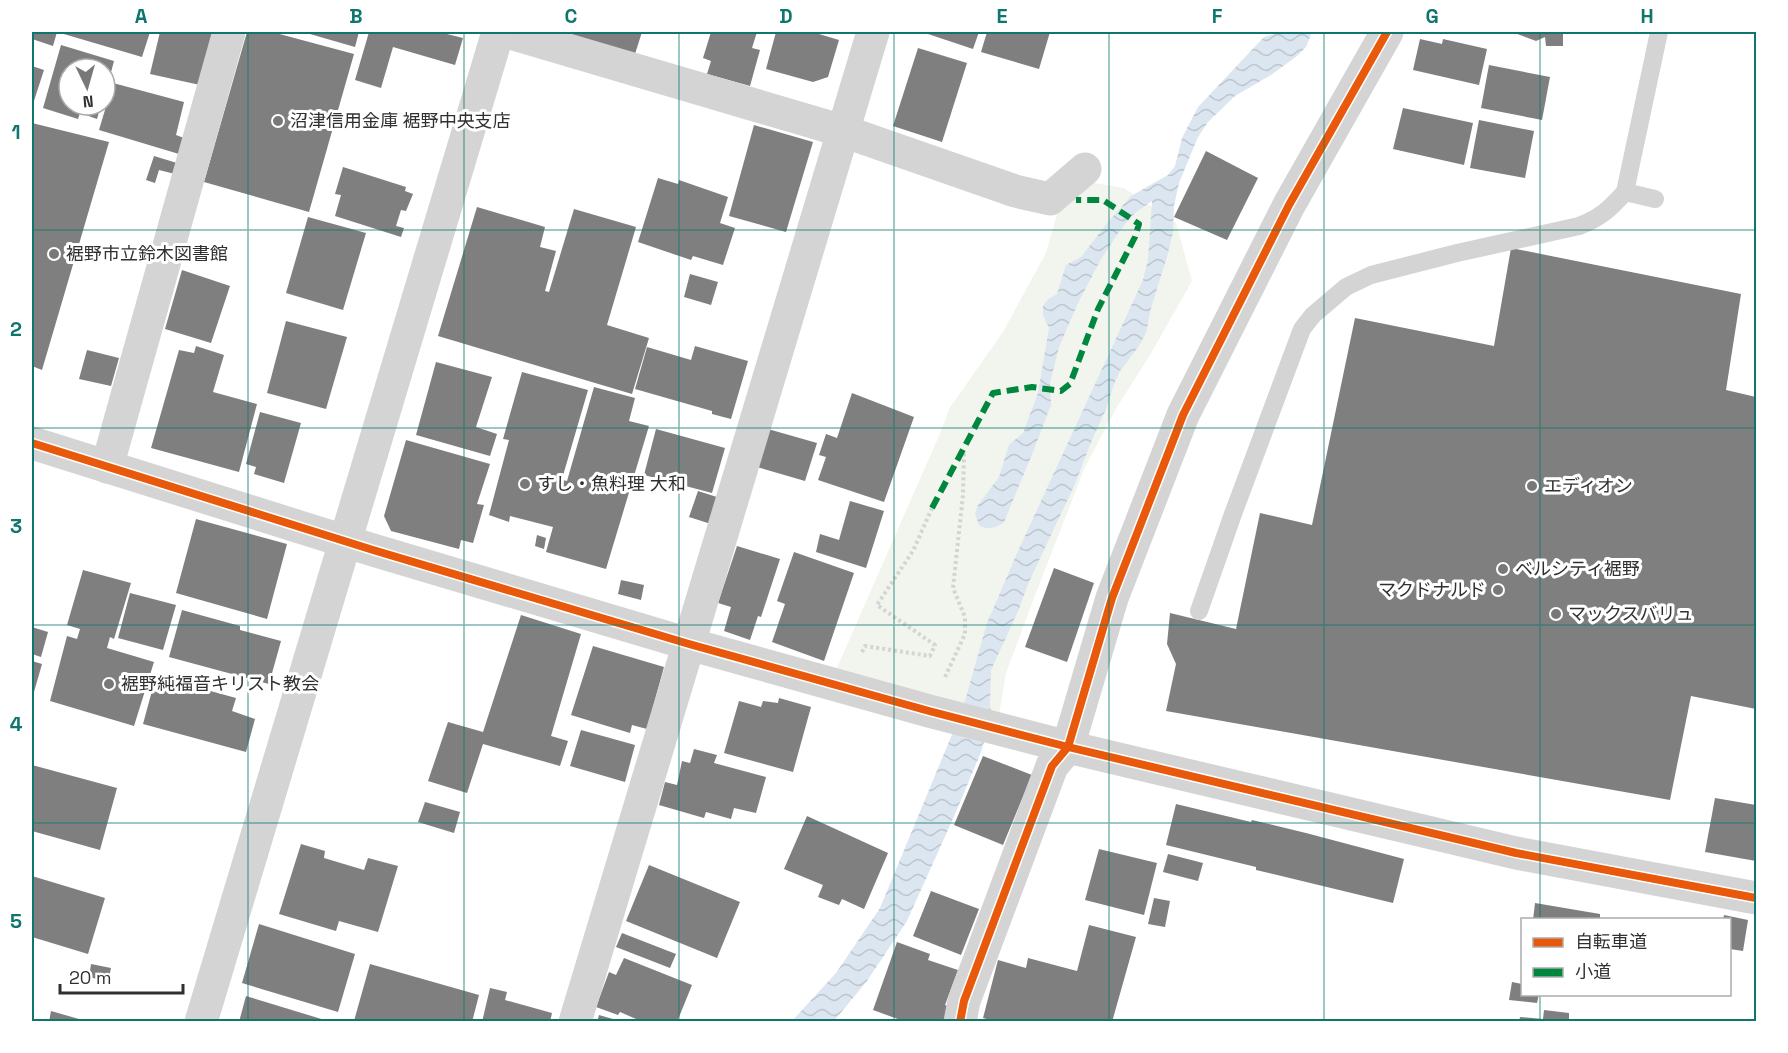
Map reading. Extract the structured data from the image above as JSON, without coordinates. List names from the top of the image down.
{
  "places": [
    "沼津信用金庫 裾野中央支店",
    "裾野市立鈴木図書館",
    "すし・魚料理 大和",
    "エディオン",
    "ベルシティ裾野",
    "マクドナルド",
    "マックスバリュ",
    "裾野純福音キリスト教会"
  ],
  "legend": ["自転車道", "小道"],
  "scale_bar": "20 m",
  "north": "bottom",
  "grid": {
    "columns": [
      "A",
      "B",
      "C",
      "D",
      "E",
      "F",
      "G",
      "H"
    ],
    "rows": [
      "1",
      "2",
      "3",
      "4",
      "5"
    ]
  }
}
